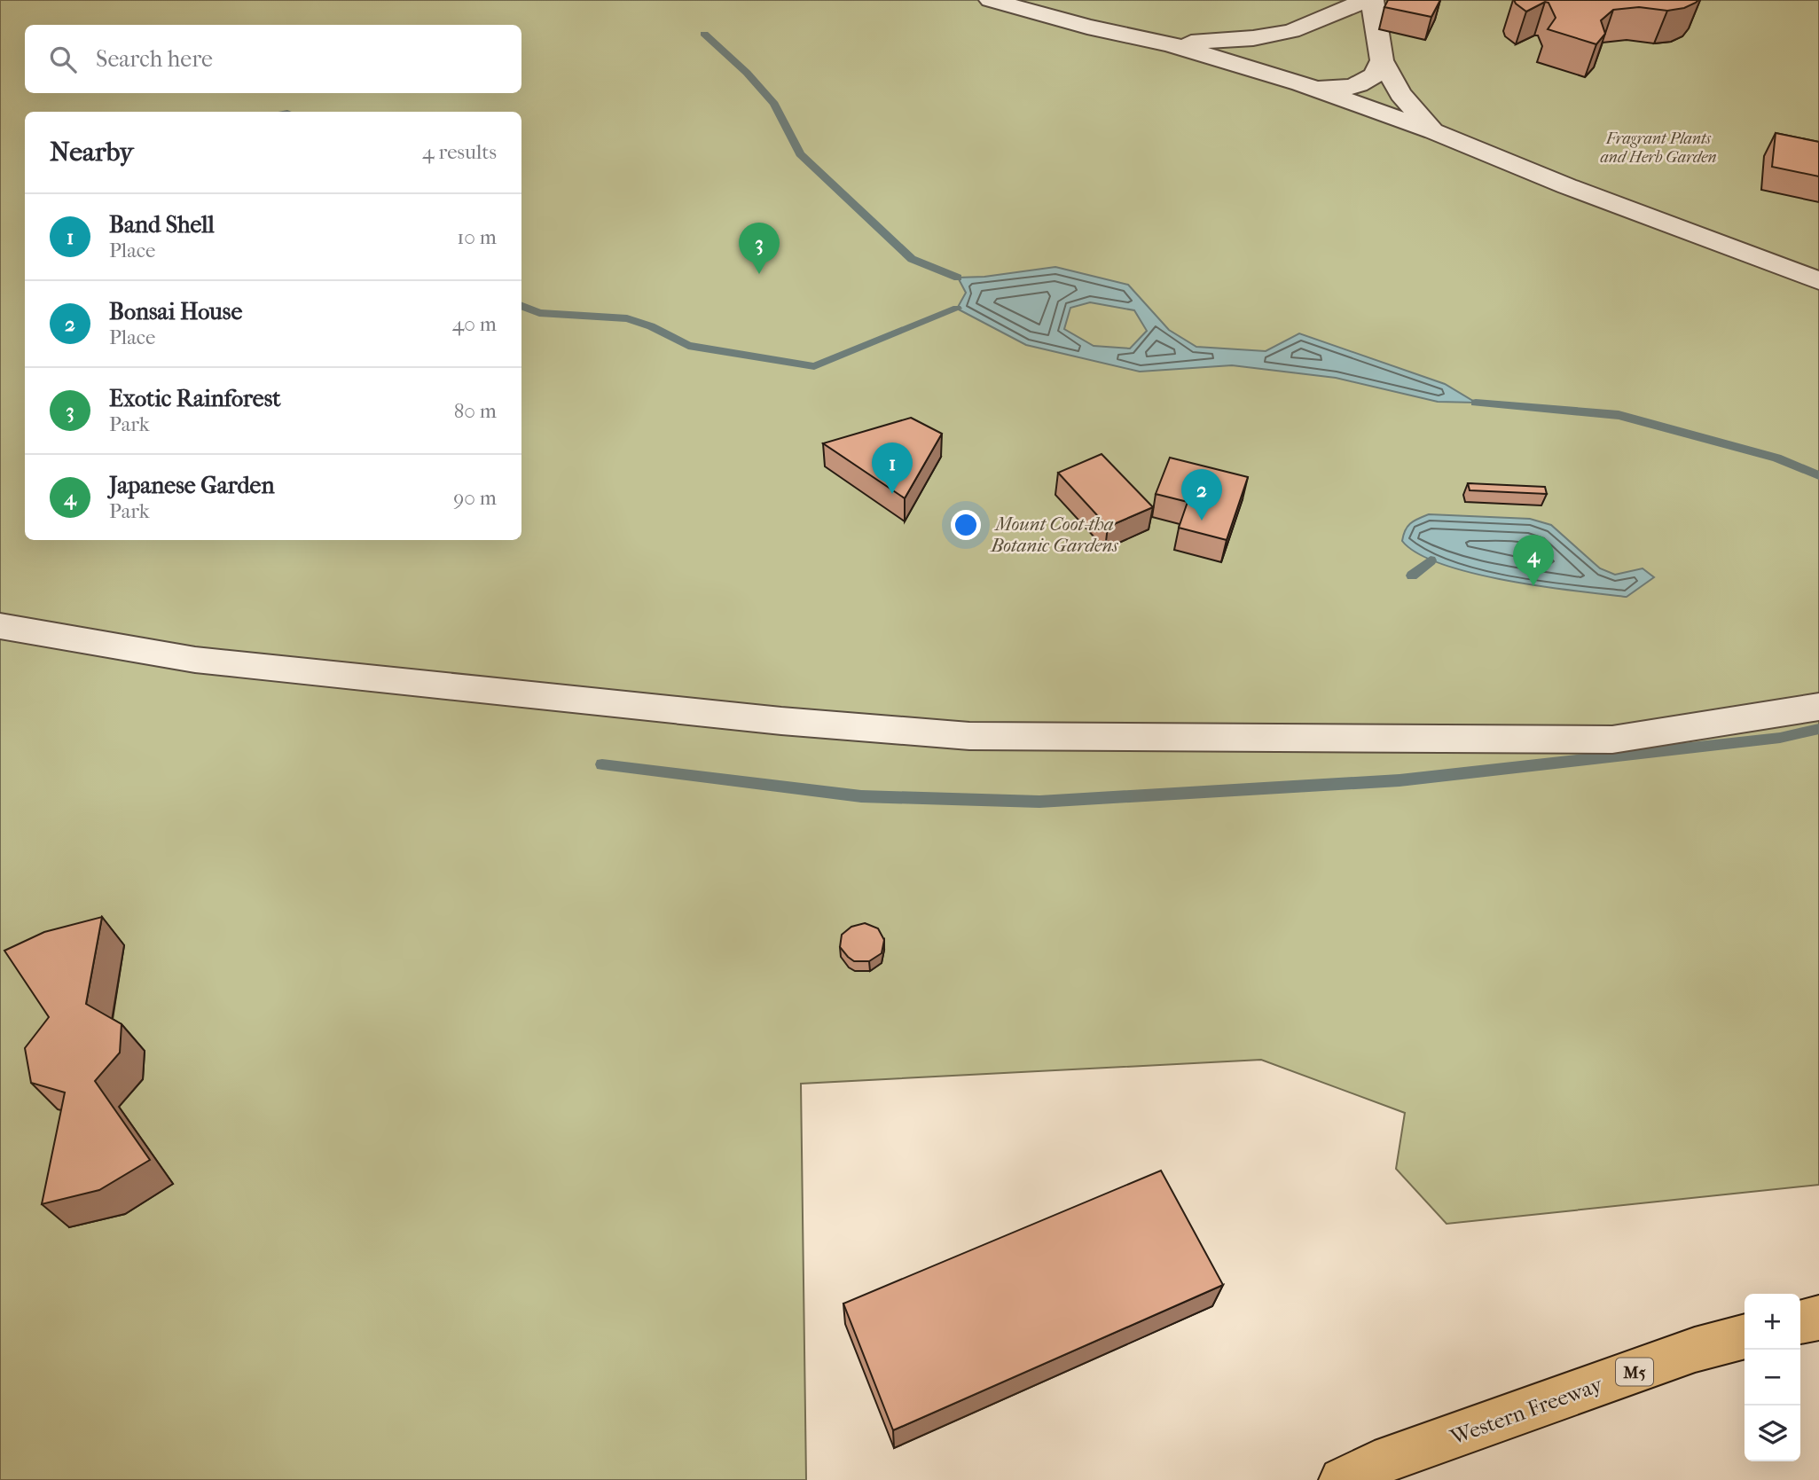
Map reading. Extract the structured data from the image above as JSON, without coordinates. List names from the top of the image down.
{
  "streets": {
    "highway": ["M5", "Western Freeway"]
  },
  "parks": ["Fragrant Plants and Herb Garden", "Mount Coot-tha Botanic Gardens"],
  "page": {
    "search": "Search here",
    "heading": ["Nearby", "4 results"],
    "list": [
      {
        "mark": "1",
        "name": "Band Shell",
        "note": "Place",
        "value": "10 m"
      },
      {
        "mark": "2",
        "name": "Bonsai House",
        "note": "Place",
        "value": "40 m"
      },
      {
        "mark": "3",
        "name": "Exotic Rainforest",
        "note": "Park",
        "value": "80 m"
      },
      {
        "mark": "4",
        "name": "Japanese Garden",
        "note": "Park",
        "value": "90 m"
      }
    ],
    "pins": [
      "3",
      "1",
      "2",
      "4"
    ],
    "map_buttons": ["+", "−"]
  }
}
